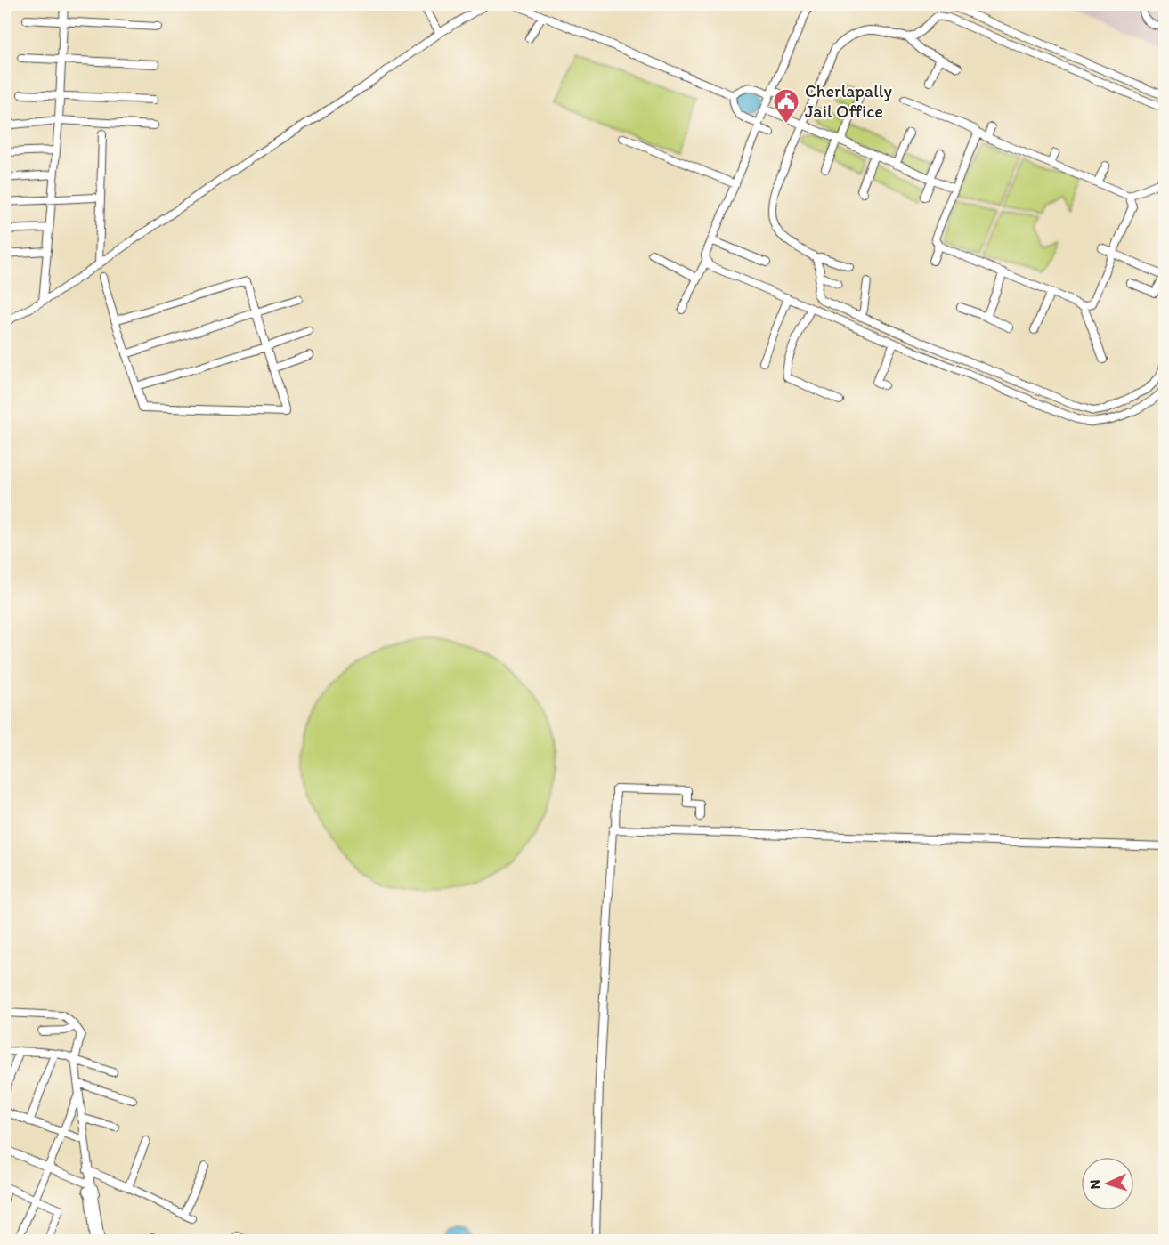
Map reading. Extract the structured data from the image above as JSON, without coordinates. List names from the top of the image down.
{
  "places": {
    "public building": ["Cherlapally Jail Office"]
  },
  "north": "left"
}
